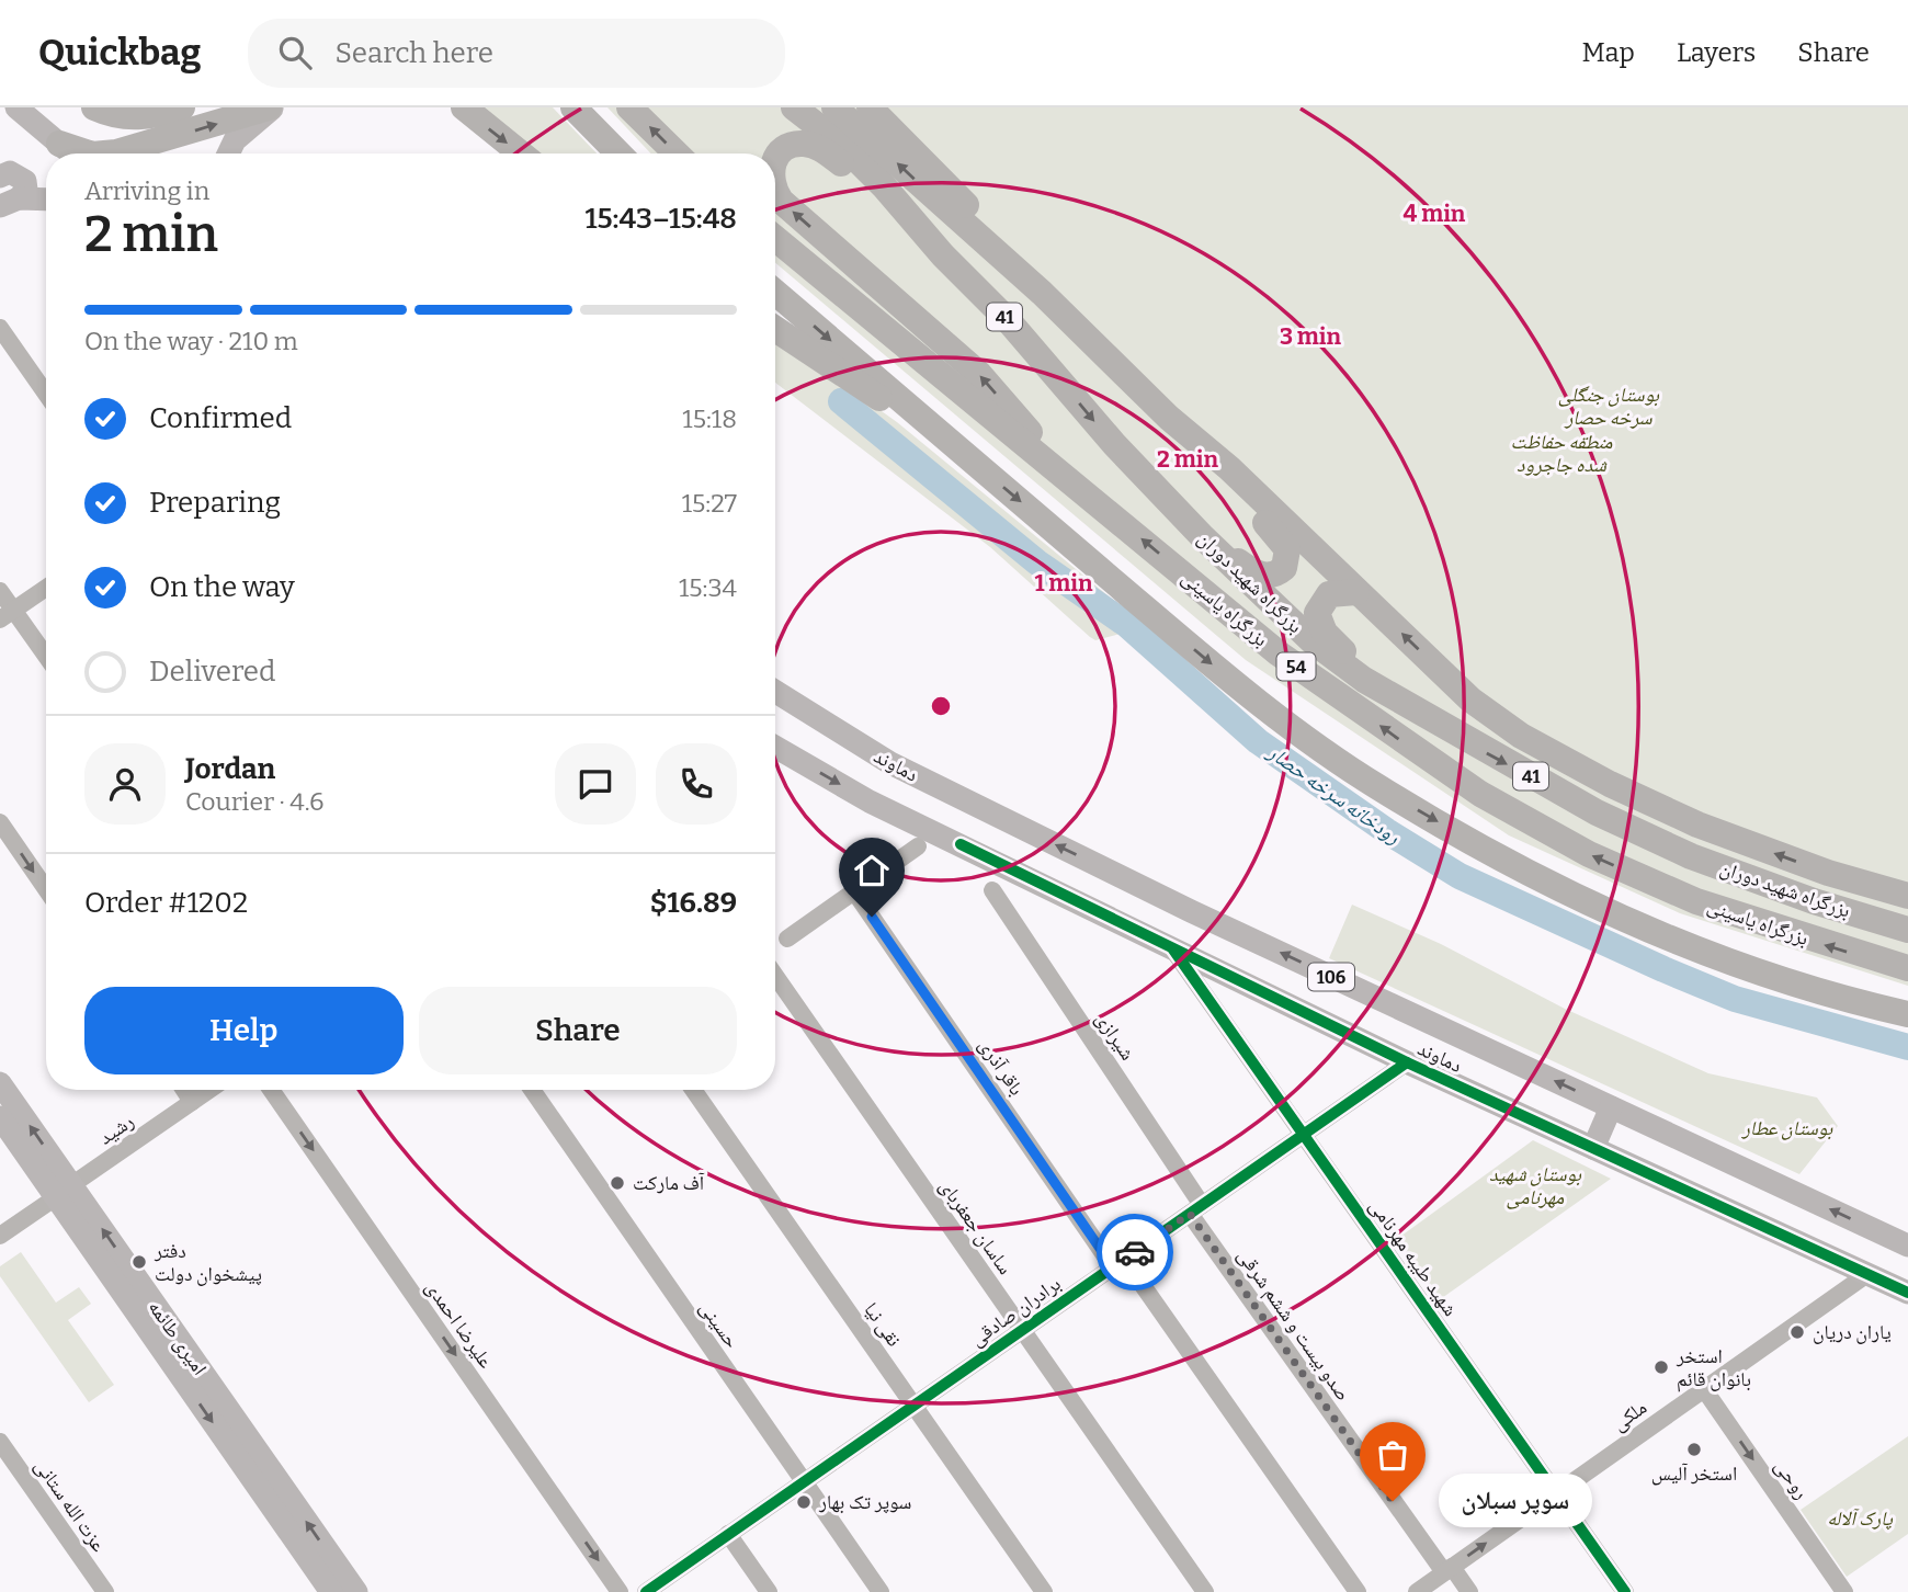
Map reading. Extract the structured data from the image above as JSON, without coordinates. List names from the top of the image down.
{
  "streets": {
    "highway": [
      "41",
      "بزرگراه شهید دوران",
      "بزرگراه یاسینی",
      "54"
    ],
    "main road": ["دماوند", "106", "امیری طائمه"],
    "street": [
      "شیرازی",
      "باقر آذری",
      "رشید",
      "ساسان جعفربای",
      "شهید طیبه مهرنامی",
      "برادران صادقی",
      "علیرضا احمدی",
      "حسینی",
      "نقی نیا",
      "صدو بیست و ششم شرقی",
      "ملکی",
      "روحی",
      "عزت الله ستانی"
    ]
  },
  "crossings": [
    ["دماوند", "شهید طیبه مهرنامی"],
    ["دماوند", "برادران صادقی"],
    ["دماوند", "ملکی"],
    ["شیرازی", "برادران صادقی"],
    ["شیرازی", "صدو بیست و ششم شرقی"],
    ["باقر آذری", "برادران صادقی"],
    ["رشید", "امیری طائمه"],
    ["ساسان جعفربای", "برادران صادقی"],
    ["شهید طیبه مهرنامی", "برادران صادقی"],
    ["شهید طیبه مهرنامی", "ملکی"],
    ["برادران صادقی", "حسینی"],
    ["برادران صادقی", "نقی نیا"],
    ["برادران صادقی", "صدو بیست و ششم شرقی"],
    ["صدو بیست و ششم شرقی", "ملکی"],
    ["ملکی", "روحی"]
  ],
  "one_way": ["علیرضا احمدی", "روحی"],
  "water": ["رودخانه سرخه حصار"],
  "parks": [
    "بوستان جنگلی سرخه حصار",
    "منطقه حفاظت شده جاجرود",
    "بوستان عطار",
    "بوستان شهید مهرنامی",
    "پارک آلاله"
  ],
  "places": [
    "آف مارکت",
    "دفتر پیشخوان دولت",
    "یاران دریان",
    "استخر بانوان قائم",
    "استخر آلیس",
    "سوپر سبلان",
    "سوپر تک بهار"
  ],
  "page": {
    "header": "Quickbag",
    "search": "Search here",
    "nav": ["Map", "Layers", "Share"],
    "heading": ["2 min", "Arriving in", "15:43–15:48"],
    "panel": [
      "Jordan",
      "Courier · 4.6",
      "Order #1202",
      "$16.89"
    ],
    "bar": "On the way · 210 m",
    "list": [
      ["Confirmed", "15:18"],
      ["Preparing", "15:27"],
      ["On the way", "15:34"],
      "Delivered"
    ],
    "buttons": ["Help", "Share"],
    "bubble": "سوپر سبلان"
  },
  "rings": [
    "4 min",
    "3 min",
    "2 min",
    "1 min"
  ]
}
